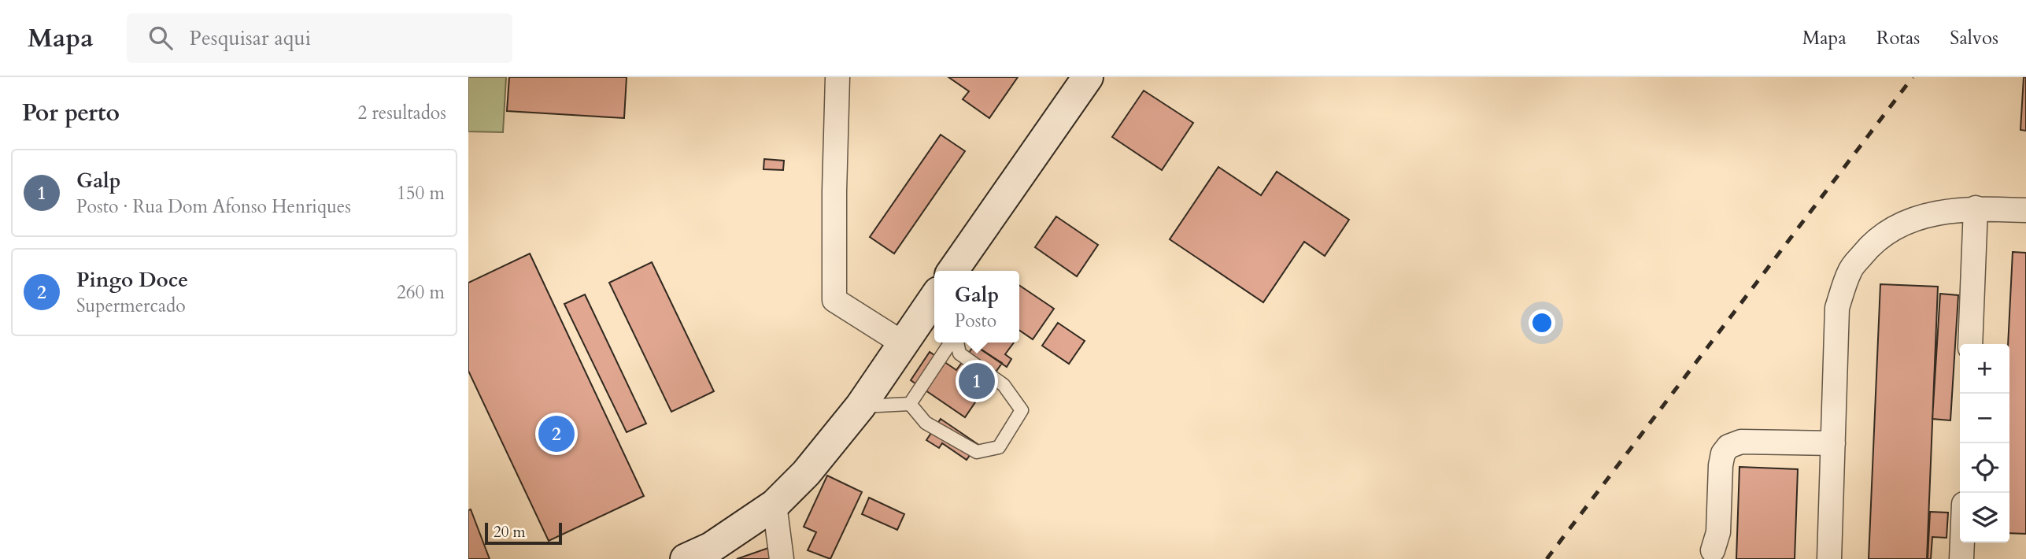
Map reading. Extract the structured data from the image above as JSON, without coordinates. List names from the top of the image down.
{
  "scale_bar": "20 m",
  "page": {
    "header": "Mapa",
    "search": "Pesquisar aqui",
    "nav": ["Mapa", "Rotas", "Salvos"],
    "heading": ["Por perto", "2 resultados"],
    "list": [
      {
        "mark": "1",
        "name": "Galp",
        "note": "Posto · Rua Dom Afonso Henriques",
        "value": "150 m"
      },
      {
        "mark": "2",
        "name": "Pingo Doce",
        "note": "Supermercado",
        "value": "260 m"
      }
    ],
    "popup": ["Galp", "Posto"],
    "map_buttons": ["+", "−"],
    "pins": ["1", "2"],
    "scale": "20 m"
  }
}
